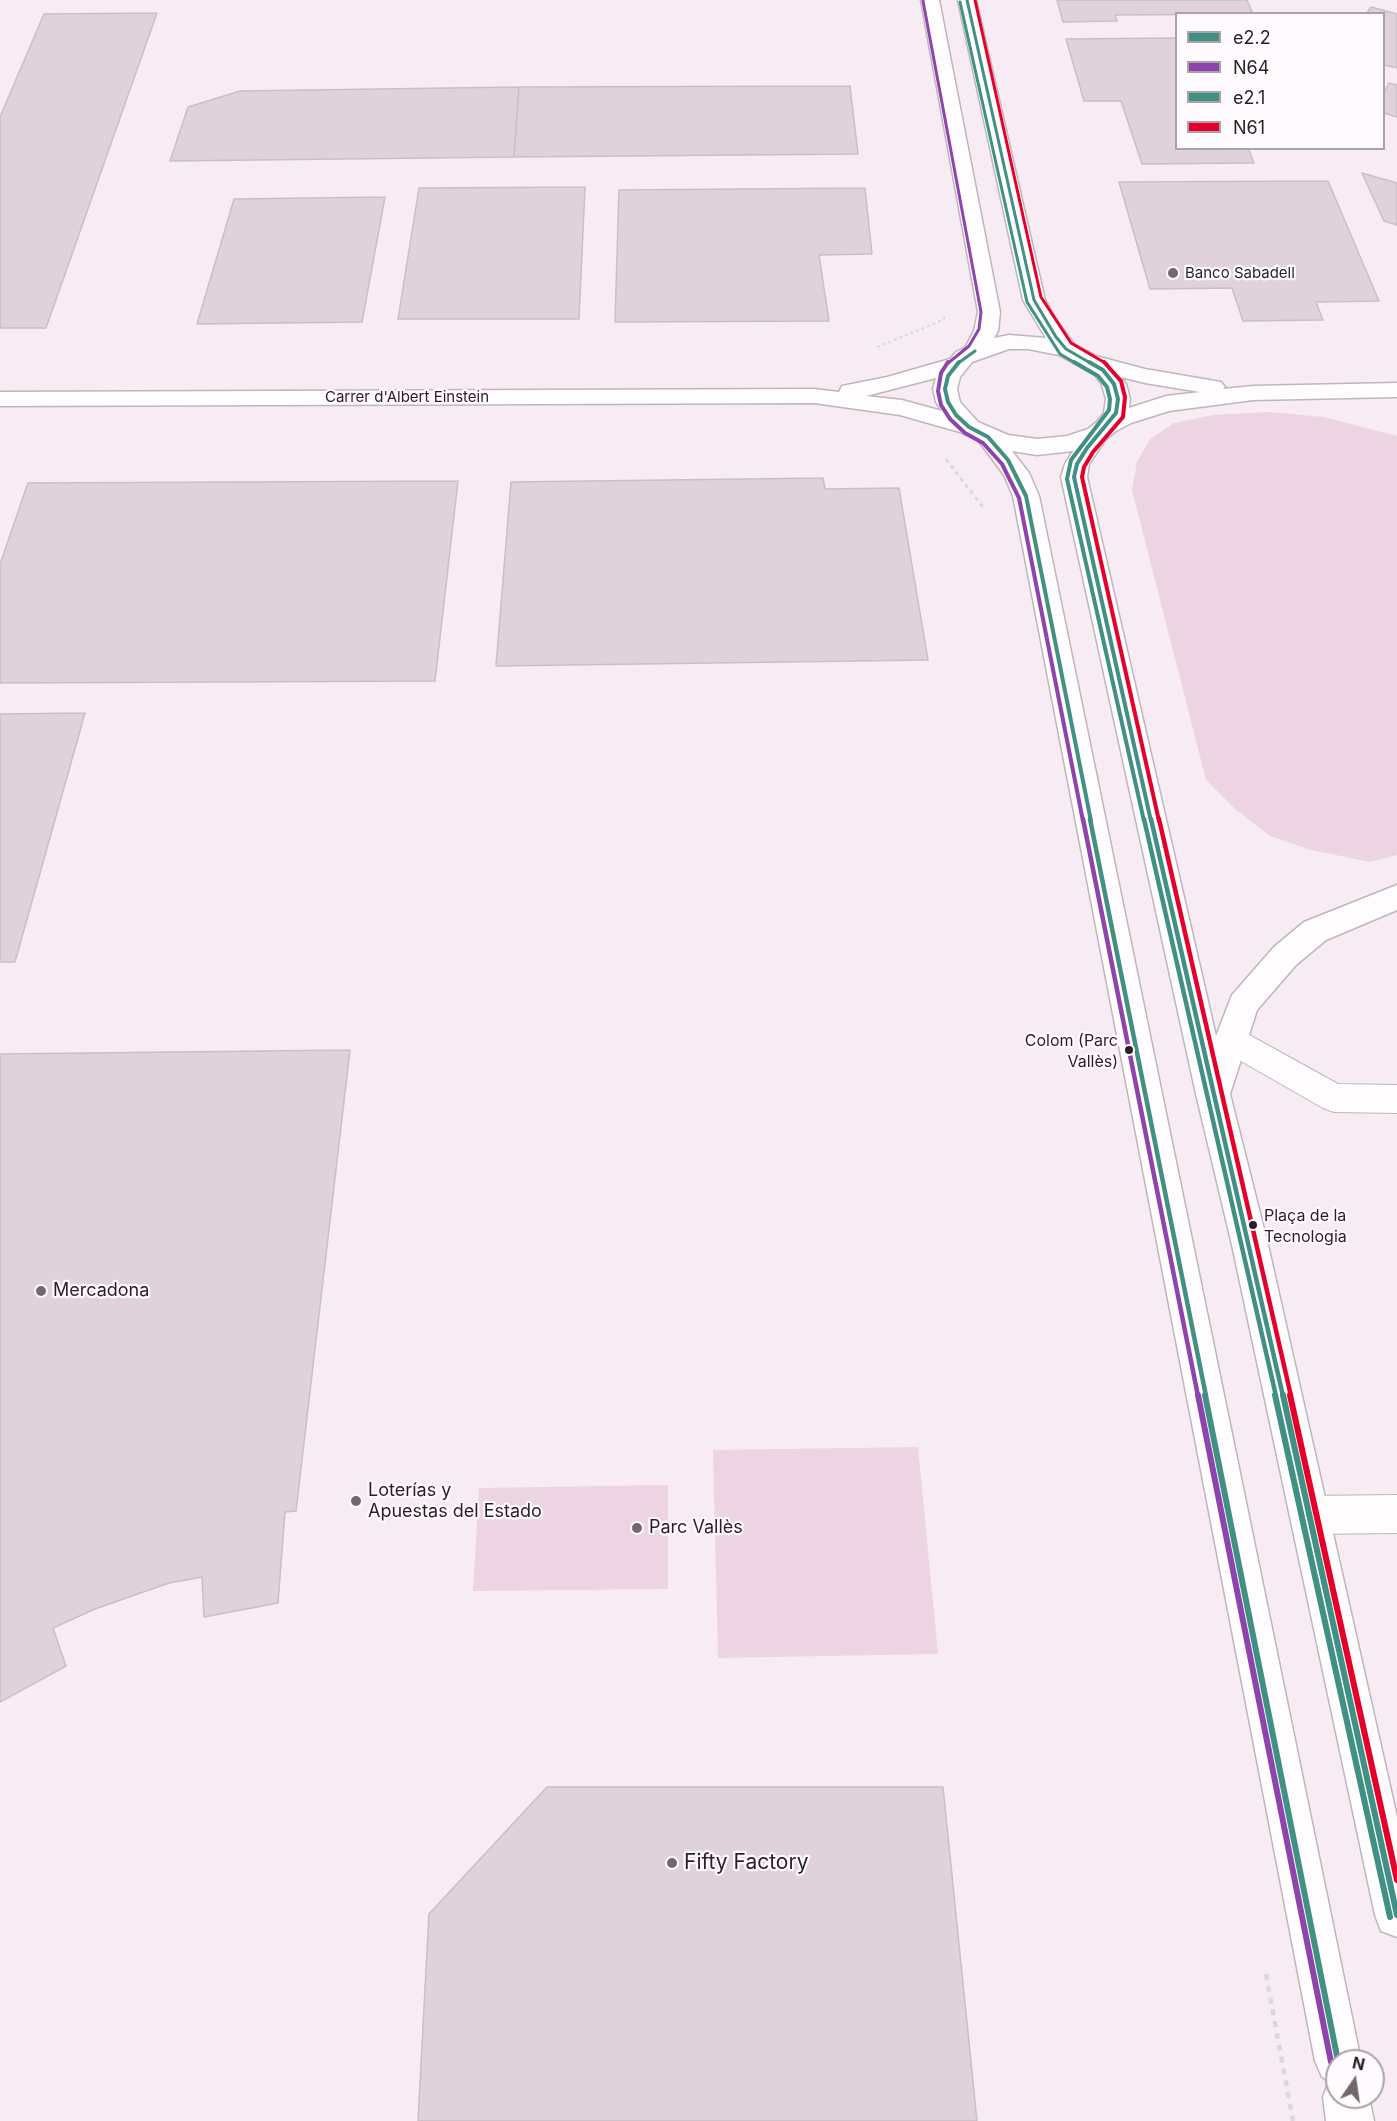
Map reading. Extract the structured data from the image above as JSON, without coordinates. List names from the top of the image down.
{
  "streets": {
    "street": ["Carrer d'Albert Einstein"]
  },
  "places": [
    "Banco Sabadell",
    "Colom (Parc Vallès)",
    "Plaça de la Tecnologia",
    "Mercadona",
    "Loterías y Apuestas del Estado",
    "Parc Vallès",
    "Fifty Factory"
  ],
  "lines": [
    "transit line e2.2",
    "transit line N61",
    "transit line N64",
    "transit line e2.1"
  ],
  "legend": [
    "e2.2",
    "N64",
    "e2.1",
    "N61"
  ],
  "north": "top"
}
